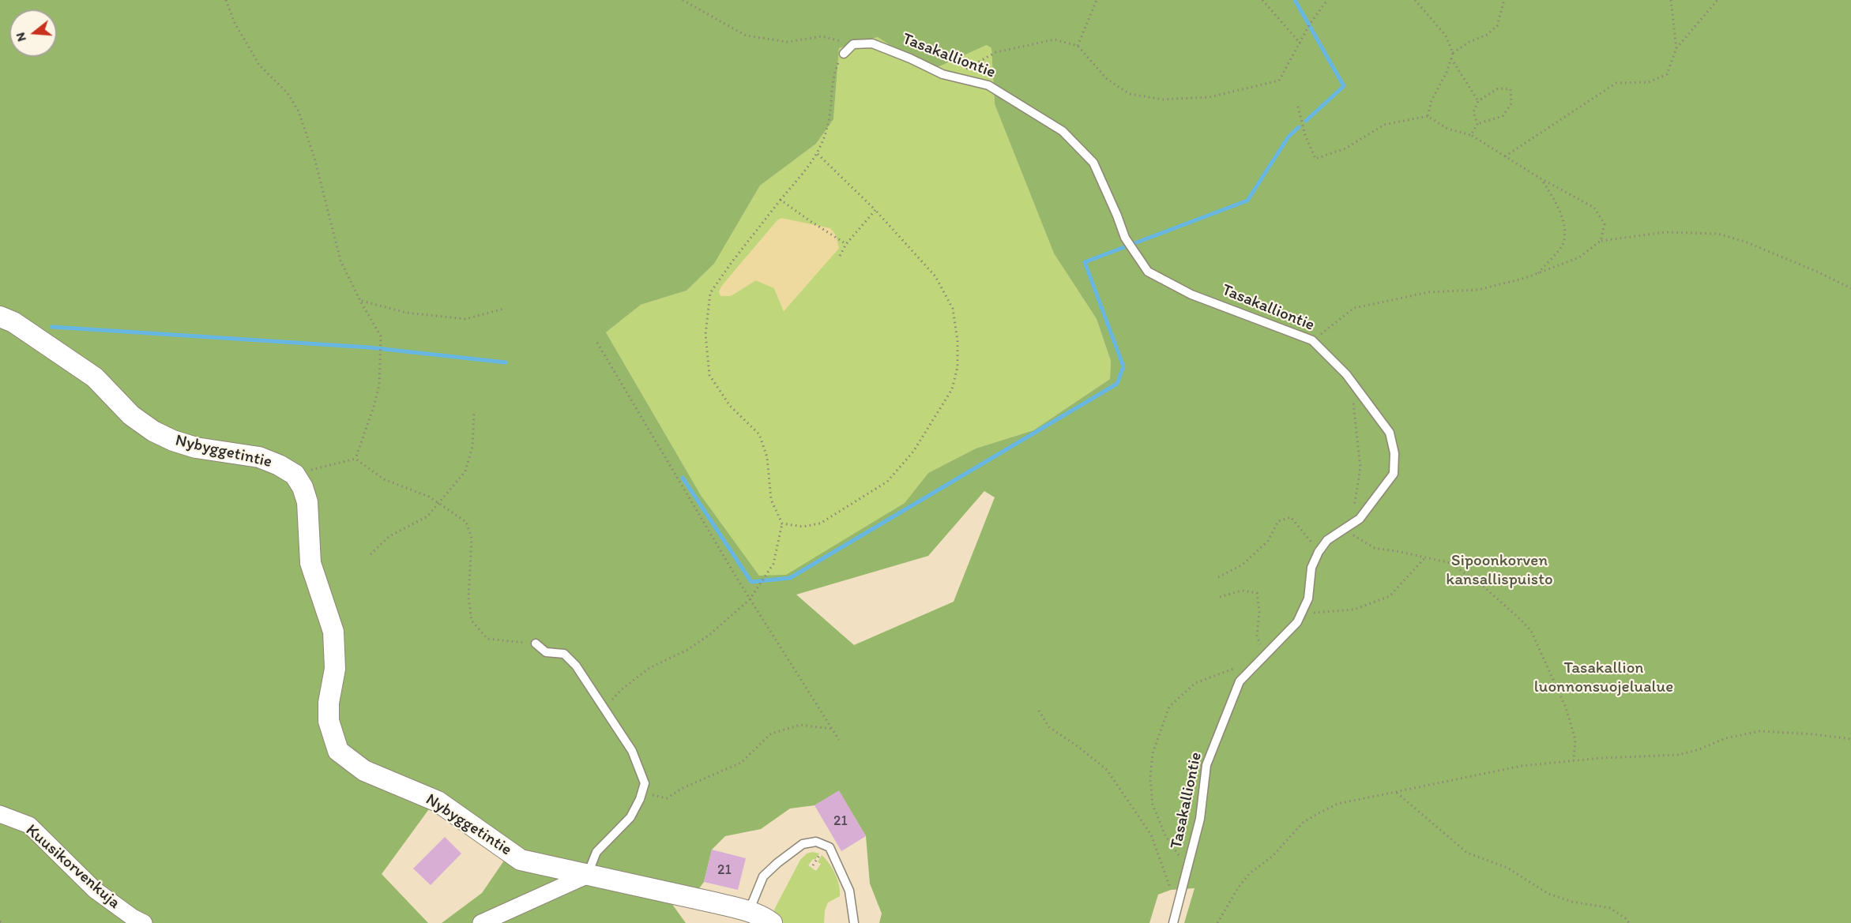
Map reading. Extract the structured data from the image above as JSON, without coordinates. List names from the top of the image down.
{
  "streets": {
    "street": ["Nybyggetintie", "Kuusikorvenkuja"],
    "lane": ["Tasakalliontie"]
  },
  "parks": ["Sipoonkorven kansallispuisto", "Tasakallion luonnonsuojelualue"],
  "house_numbers": ["21", "21"],
  "north": "left"
}
